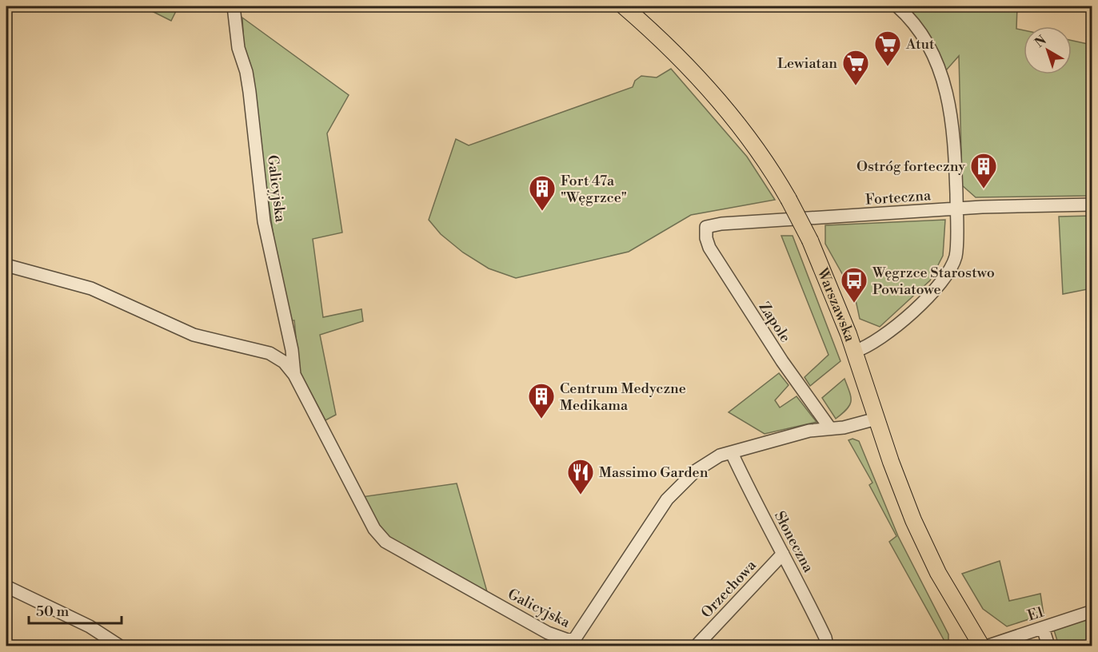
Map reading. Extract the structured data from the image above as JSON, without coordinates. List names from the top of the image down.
{
  "streets": {
    "main road": ["Warszawska"],
    "street": [
      "Galicyjska",
      "Forteczna",
      "Zapole",
      "Słoneczna",
      "Orzechowa",
      "E1"
    ]
  },
  "crossings": [
    ["Galicyjska", "Warszawska"],
    ["Galicyjska", "Zapole"],
    ["Galicyjska", "Słoneczna"],
    ["Forteczna", "Zapole"],
    ["Słoneczna", "Orzechowa"]
  ],
  "places": {
    "supermarket": ["Atut", "Lewiatan"],
    "building": ["Ostróg forteczny", "Fort 47a \"Węgrzce\"", "Centrum Medyczne Medikama"],
    "bus stop": ["Węgrzce Starostwo Powiatowe"],
    "restaurant": ["Massimo Garden"]
  },
  "scale_bar": "50 m",
  "north": "top left"
}
